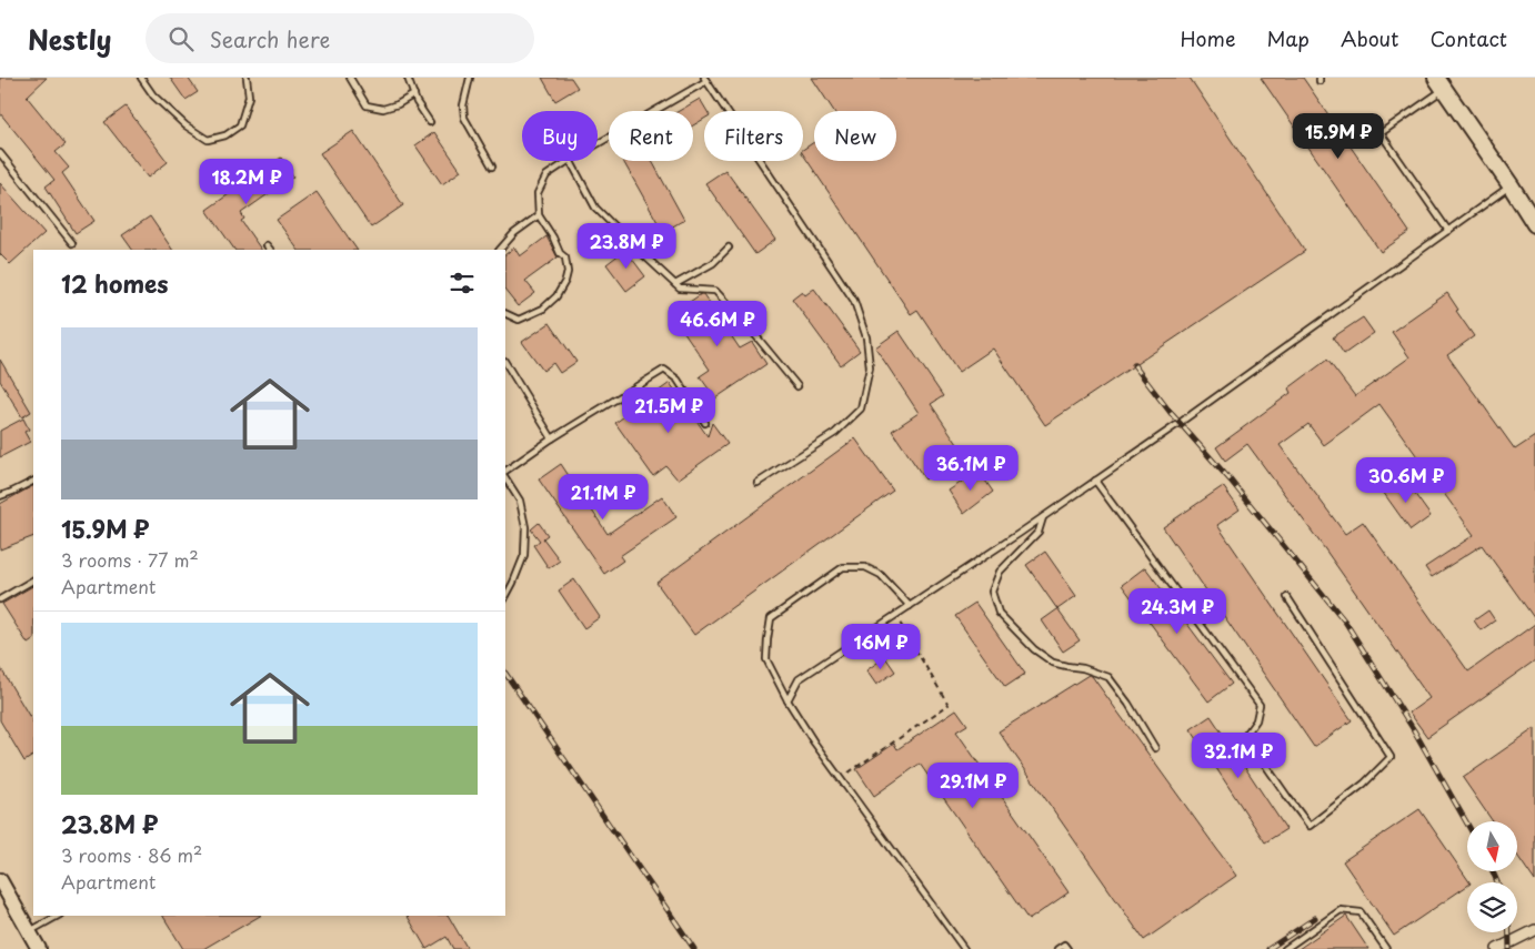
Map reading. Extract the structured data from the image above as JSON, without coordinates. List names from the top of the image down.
{
  "north": "bottom",
  "page": {
    "header": "Nestly",
    "search": "Search here",
    "nav": [
      "Home",
      "Map",
      "About",
      "Contact"
    ],
    "chip": [
      "Buy",
      "Rent",
      "Filters",
      "New"
    ],
    "price": [
      "15.9M ₽",
      "18.2M ₽",
      "23.8M ₽",
      "46.6M ₽",
      "21.5M ₽",
      "36.1M ₽",
      "30.6M ₽",
      "21.1M ₽",
      "24.3M ₽",
      "16M ₽",
      "32.1M ₽",
      "29.1M ₽"
    ],
    "heading": "12 homes",
    "list": [
      {
        "name": "15.9M ₽",
        "note": "3 rooms · 77 m² · Apartment"
      },
      {
        "name": "23.8M ₽",
        "note": "3 rooms · 86 m² · Apartment"
      }
    ]
  }
}
